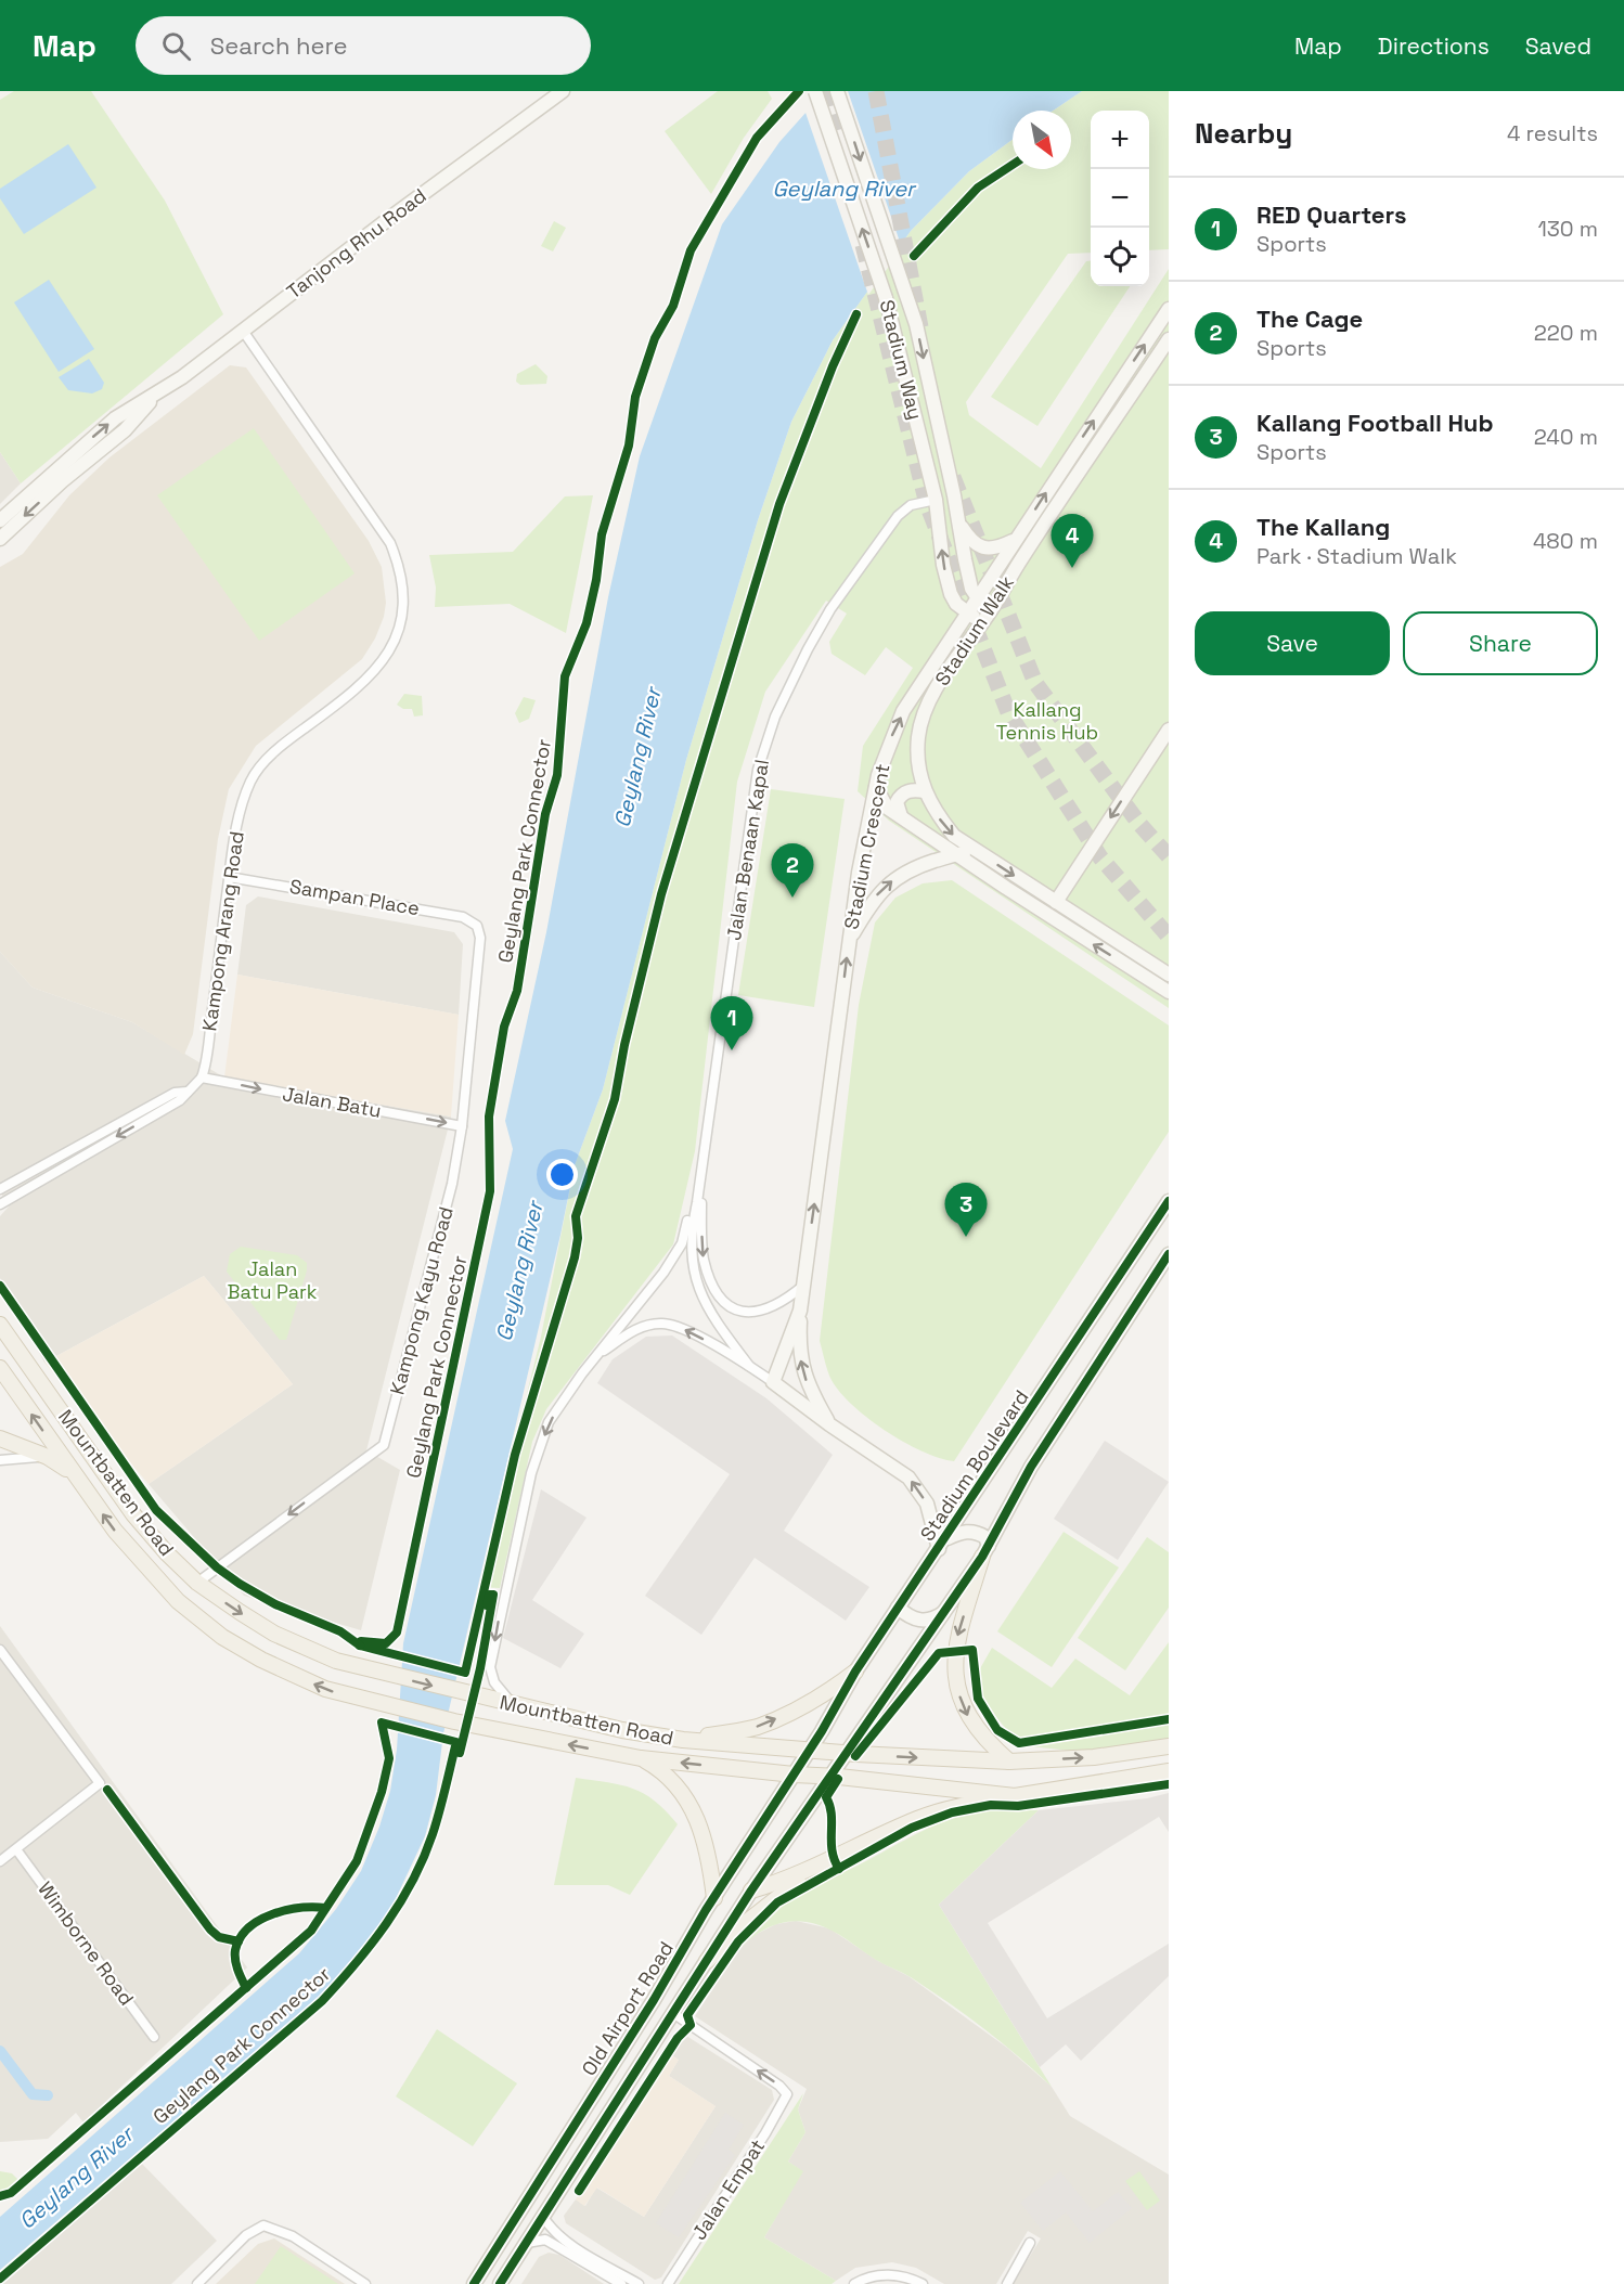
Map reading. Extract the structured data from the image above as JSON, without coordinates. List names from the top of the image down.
{
  "streets": {
    "main road": ["Mountbatten Road"],
    "street": [
      "Tanjong Rhu Road",
      "Stadium Way",
      "Stadium Walk",
      "Stadium Crescent",
      "Jalan Benaan Kapal",
      "Sampan Place",
      "Kampong Arang Road",
      "Jalan Batu",
      "Kampong Kayu Road",
      "Stadium Boulevard",
      "Wimborne Road",
      "Old Airport Road",
      "Jalan Empat"
    ],
    "cycle path": ["Geylang Park Connector"]
  },
  "crossings": [
    ["Tanjong Rhu Road", "Kampong Arang Road"],
    ["Stadium Way", "Stadium Walk"],
    ["Stadium Way", "Stadium Crescent"],
    ["Stadium Way", "Jalan Benaan Kapal"],
    ["Stadium Crescent", "Jalan Benaan Kapal"],
    ["Jalan Benaan Kapal", "Mountbatten Road"],
    ["Sampan Place", "Kampong Arang Road"],
    ["Sampan Place", "Kampong Kayu Road"],
    ["Kampong Arang Road", "Jalan Batu"],
    ["Jalan Batu", "Kampong Kayu Road"],
    ["Kampong Kayu Road", "Mountbatten Road"],
    ["Stadium Boulevard", "Mountbatten Road"],
    ["Stadium Boulevard", "Old Airport Road"],
    ["Mountbatten Road", "Old Airport Road"],
    ["Old Airport Road", "Jalan Empat"]
  ],
  "one_way": ["Stadium Crescent", "Jalan Batu", "Kampong Kayu Road"],
  "water": ["Geylang River"],
  "parks": ["Kallang Tennis Hub", "Jalan Batu Park"],
  "north": "bottom right",
  "page": {
    "header": "Map",
    "search": "Search here",
    "nav": ["Map", "Directions", "Saved"],
    "heading": ["Nearby", "4 results"],
    "map_buttons": ["+", "−"],
    "list": [
      {
        "mark": "1",
        "name": "RED Quarters",
        "note": "Sports",
        "value": "130 m"
      },
      {
        "mark": "2",
        "name": "The Cage",
        "note": "Sports",
        "value": "220 m"
      },
      {
        "mark": "3",
        "name": "Kallang Football Hub",
        "note": "Sports",
        "value": "240 m"
      },
      {
        "mark": "4",
        "name": "The Kallang",
        "note": "Park · Stadium Walk",
        "value": "480 m"
      }
    ],
    "pins": [
      "4",
      "2",
      "1",
      "3"
    ],
    "buttons": ["Save", "Share"]
  }
}
